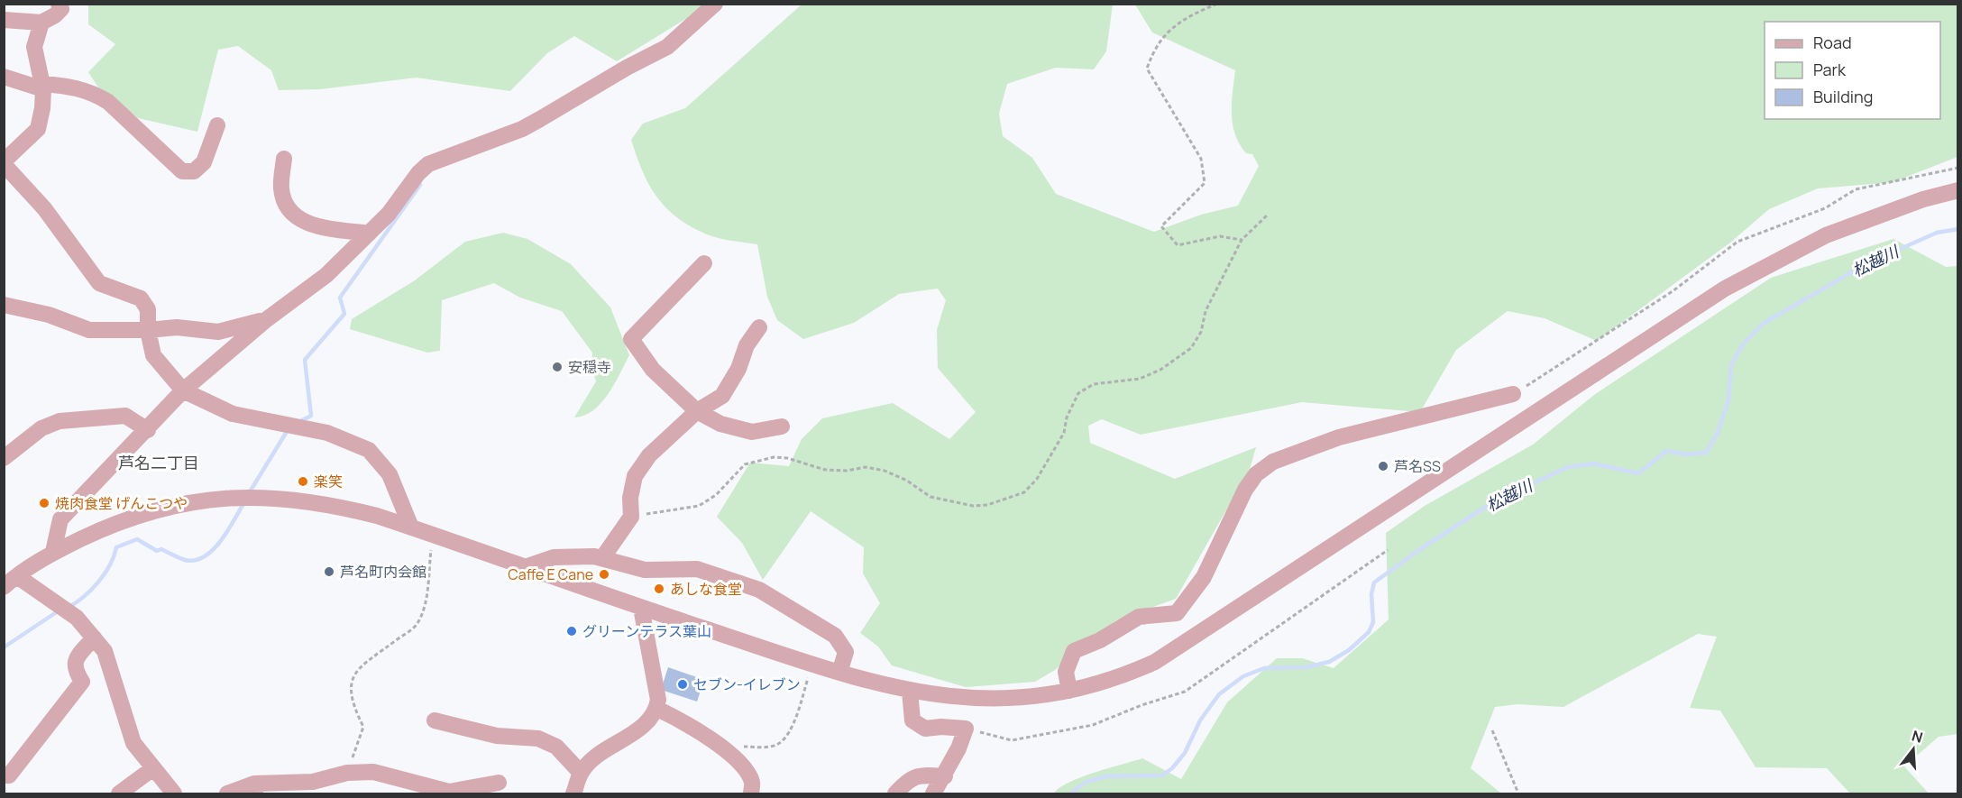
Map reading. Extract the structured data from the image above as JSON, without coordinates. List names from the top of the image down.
{
  "districts": ["芦名二丁目"],
  "water": ["松越川"],
  "places": [
    "安穏寺",
    "芦名SS",
    "楽笑",
    "焼肉食堂 げんこつや",
    "芦名町内会館",
    "Caffe E Cane",
    "あしな食堂",
    "グリーンテラス葉山",
    "セブン-イレブン"
  ],
  "legend": ["Road", "Park", "Building"],
  "north": "top"
}
